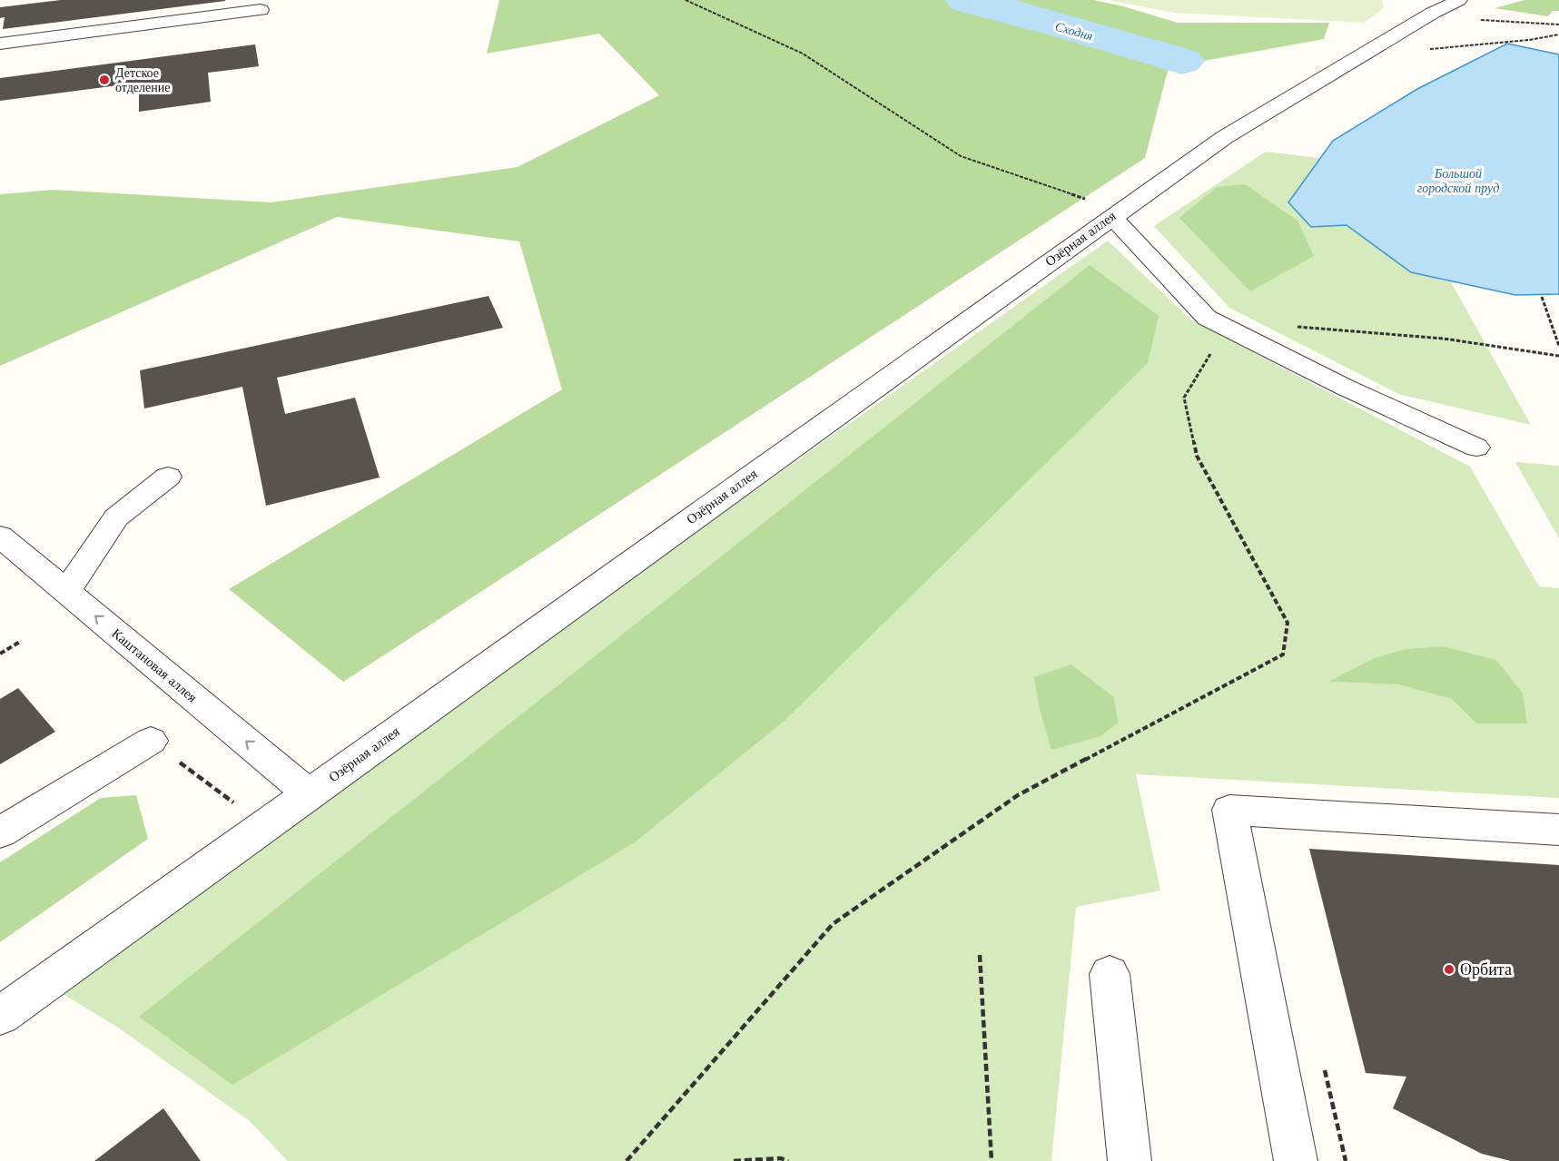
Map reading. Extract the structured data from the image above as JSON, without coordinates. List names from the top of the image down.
{
  "streets": {
    "street": ["Озёрная аллея", "Каштановая аллея"]
  },
  "crossings": [
    ["Озёрная аллея", "Каштановая аллея"]
  ],
  "one_way": ["Каштановая аллея"],
  "water": ["Сходня", "Большой городской пруд"],
  "places": ["Детское отделение", "Орбита"]
}
